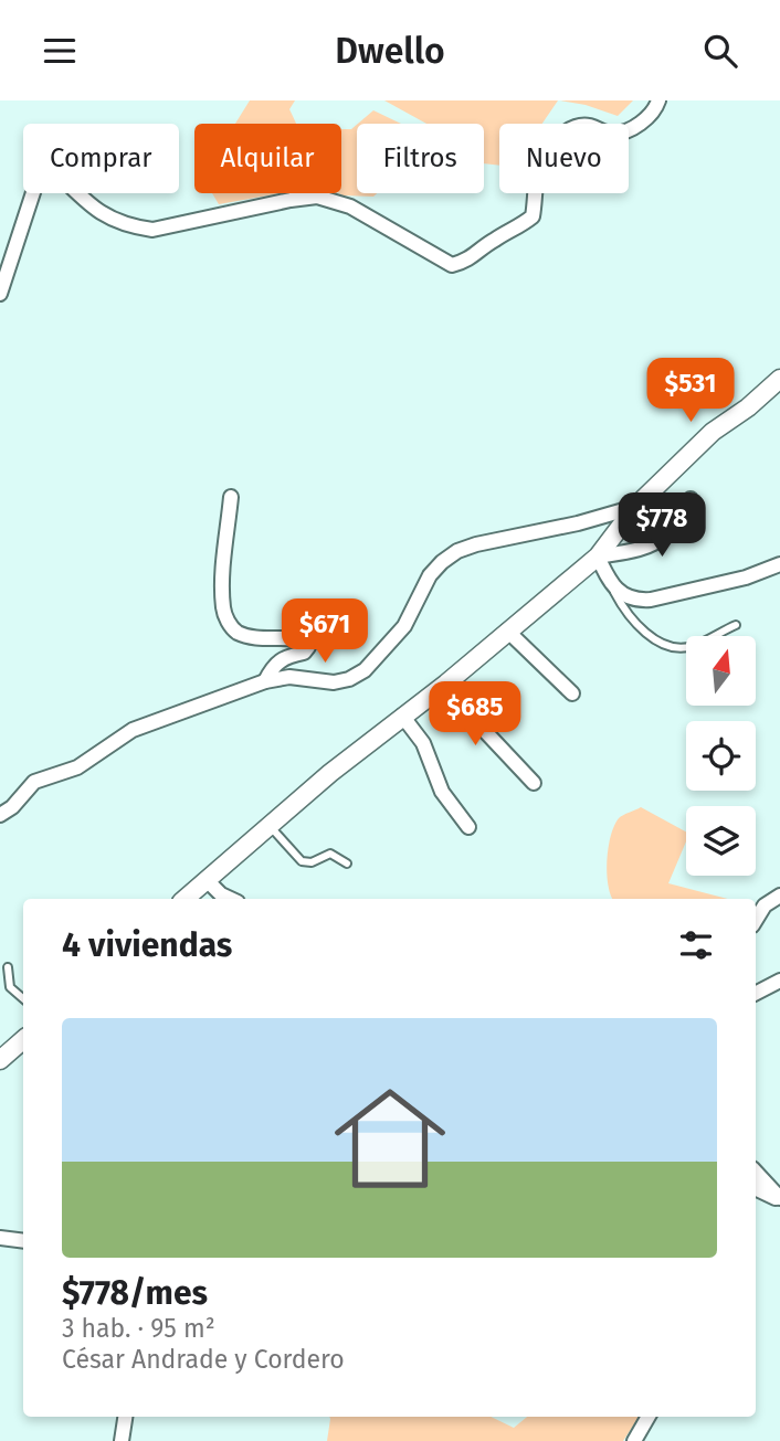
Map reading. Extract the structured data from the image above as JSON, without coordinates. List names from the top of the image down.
{
  "north": "top",
  "page": {
    "header": "Dwello",
    "chip": [
      "Comprar",
      "Alquilar",
      "Filtros",
      "Nuevo"
    ],
    "price": [
      "$531",
      "$778",
      "$671",
      "$685"
    ],
    "heading": "4 viviendas",
    "list": [
      {
        "name": "$778/mes",
        "note": "3 hab. · 95 m² · César Andrade y Cordero"
      }
    ]
  }
}
